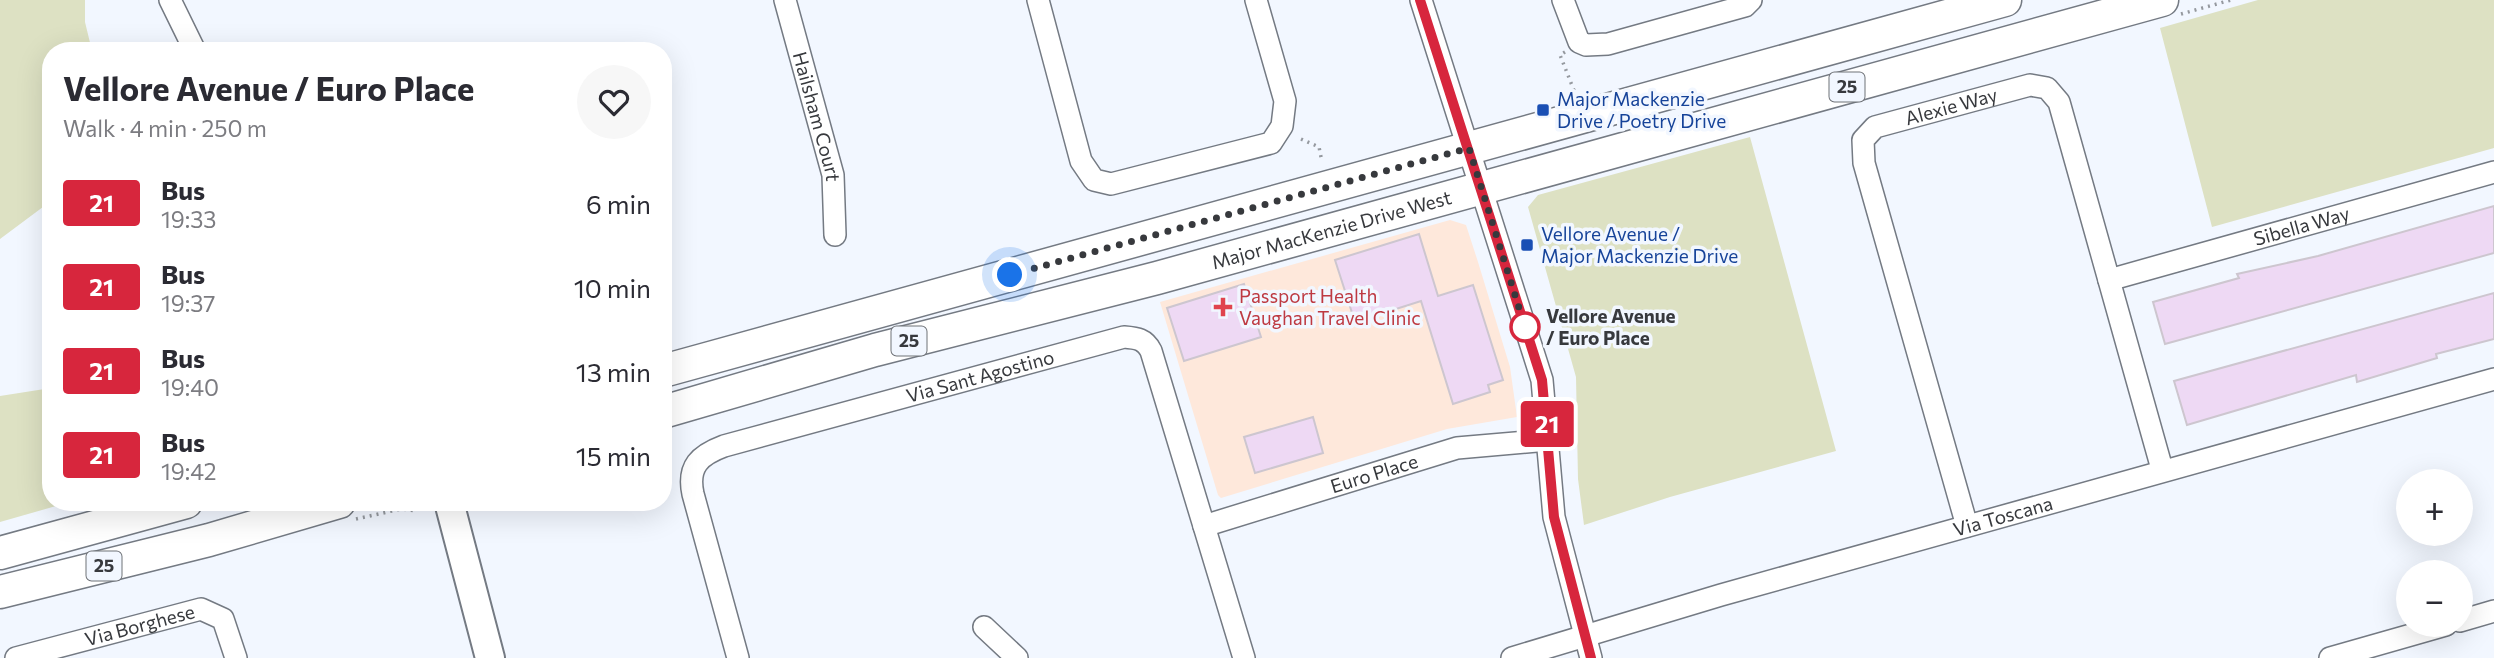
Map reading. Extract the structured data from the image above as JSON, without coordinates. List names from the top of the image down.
{
  "streets": {
    "main road": ["25", "Major MacKenzie Drive West"],
    "street": [
      "Alexie Way",
      "Hailsham Court",
      "Sibella Way",
      "Via Sant Agostino",
      "Euro Place",
      "Via Toscana",
      "Via Borghese"
    ]
  },
  "crossings": [
    ["Alexie Way", "Sibella Way"],
    ["Alexie Way", "Via Toscana"],
    ["Via Sant Agostino", "Euro Place"]
  ],
  "places": {
    "transit": ["Major Mackenzie Drive / Poetry Drive", "Vellore Avenue / Major Mackenzie Drive"],
    "health": ["Passport Health Vaughan Travel Clinic"],
    "other": ["Vellore Avenue / Euro Place"]
  },
  "lines": ["bus line 21"],
  "page": {
    "on_map": "21",
    "heading": ["Vellore Avenue / Euro Place", "Walk · 4 min · 250 m"],
    "list": [
      {
        "mark": "21",
        "name": "Bus",
        "note": "19:33",
        "value": "6 min"
      },
      {
        "mark": "21",
        "name": "Bus",
        "note": "19:37",
        "value": "10 min"
      },
      {
        "mark": "21",
        "name": "Bus",
        "note": "19:40",
        "value": "13 min"
      },
      {
        "mark": "21",
        "name": "Bus",
        "note": "19:42",
        "value": "15 min"
      }
    ],
    "map_buttons": ["+", "−"]
  }
}
